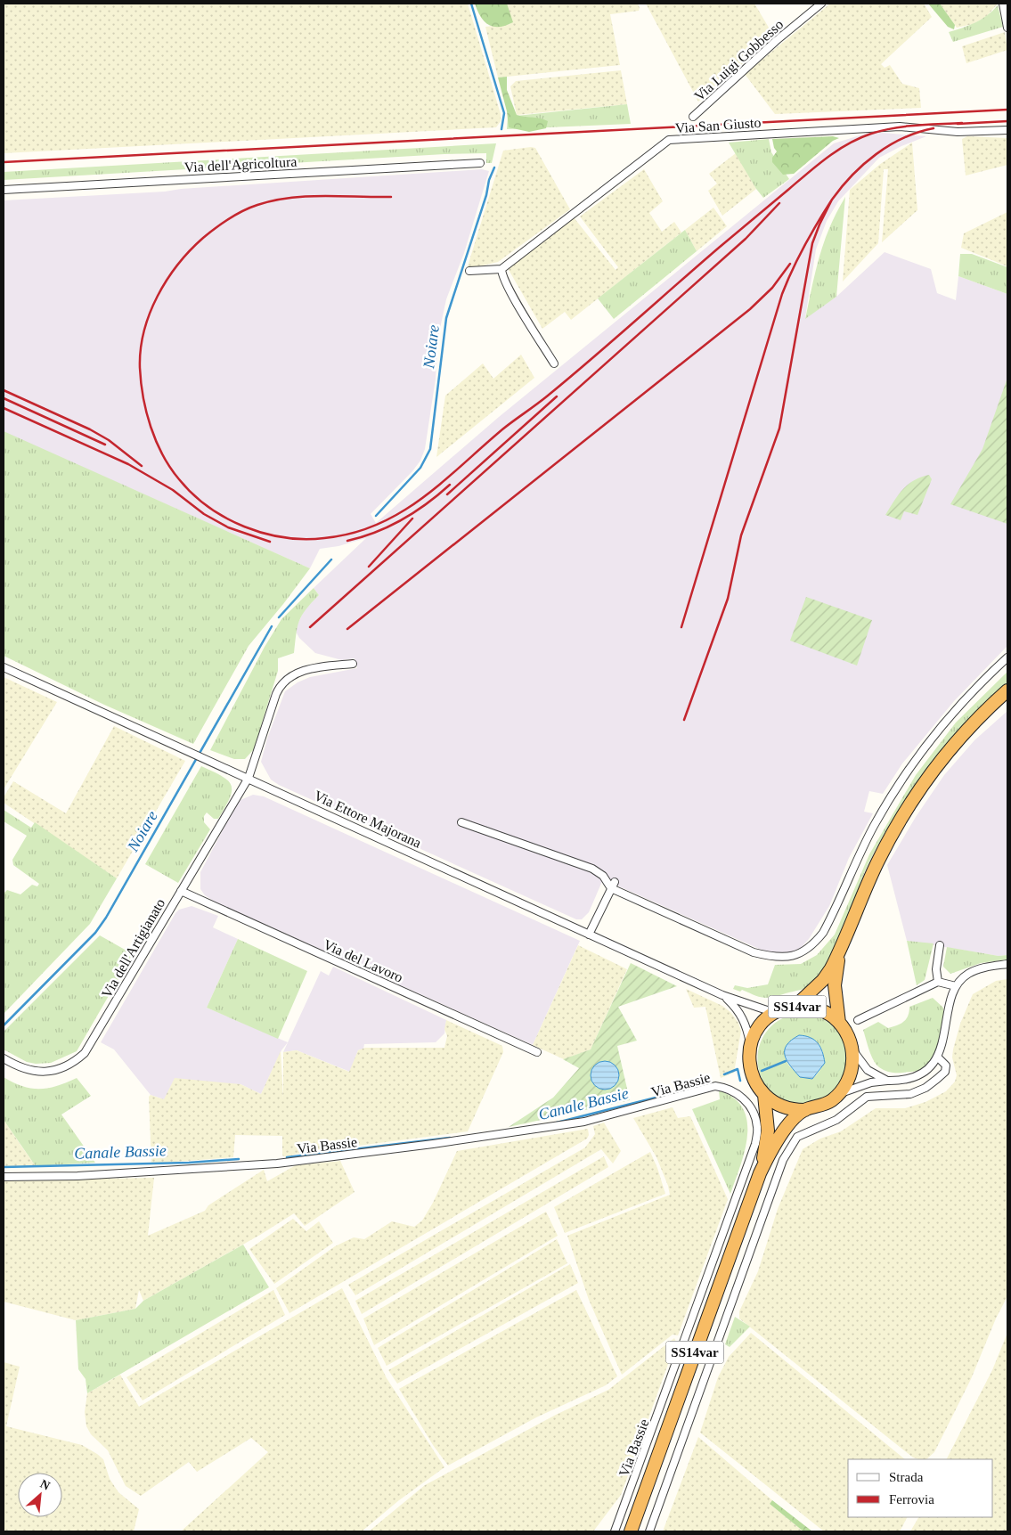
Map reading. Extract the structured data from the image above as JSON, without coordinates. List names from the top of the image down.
{
  "streets": {
    "highway": ["SS14var"],
    "street": [
      "Via Luigi Gobbesso",
      "Via San Giusto",
      "Via dell'Agricoltura",
      "Via Ettore Majorana",
      "Via dell'Artigianato",
      "Via del Lavoro",
      "Via Bassie"
    ]
  },
  "crossings": [
    ["Via Ettore Majorana", "Via dell'Artigianato"],
    ["Via Ettore Majorana", "SS14var"],
    ["Via dell'Artigianato", "Via del Lavoro"]
  ],
  "water": ["Noiare", "Canale Bassie"],
  "legend": ["Strada", "Ferrovia"],
  "north": "top right"
}
